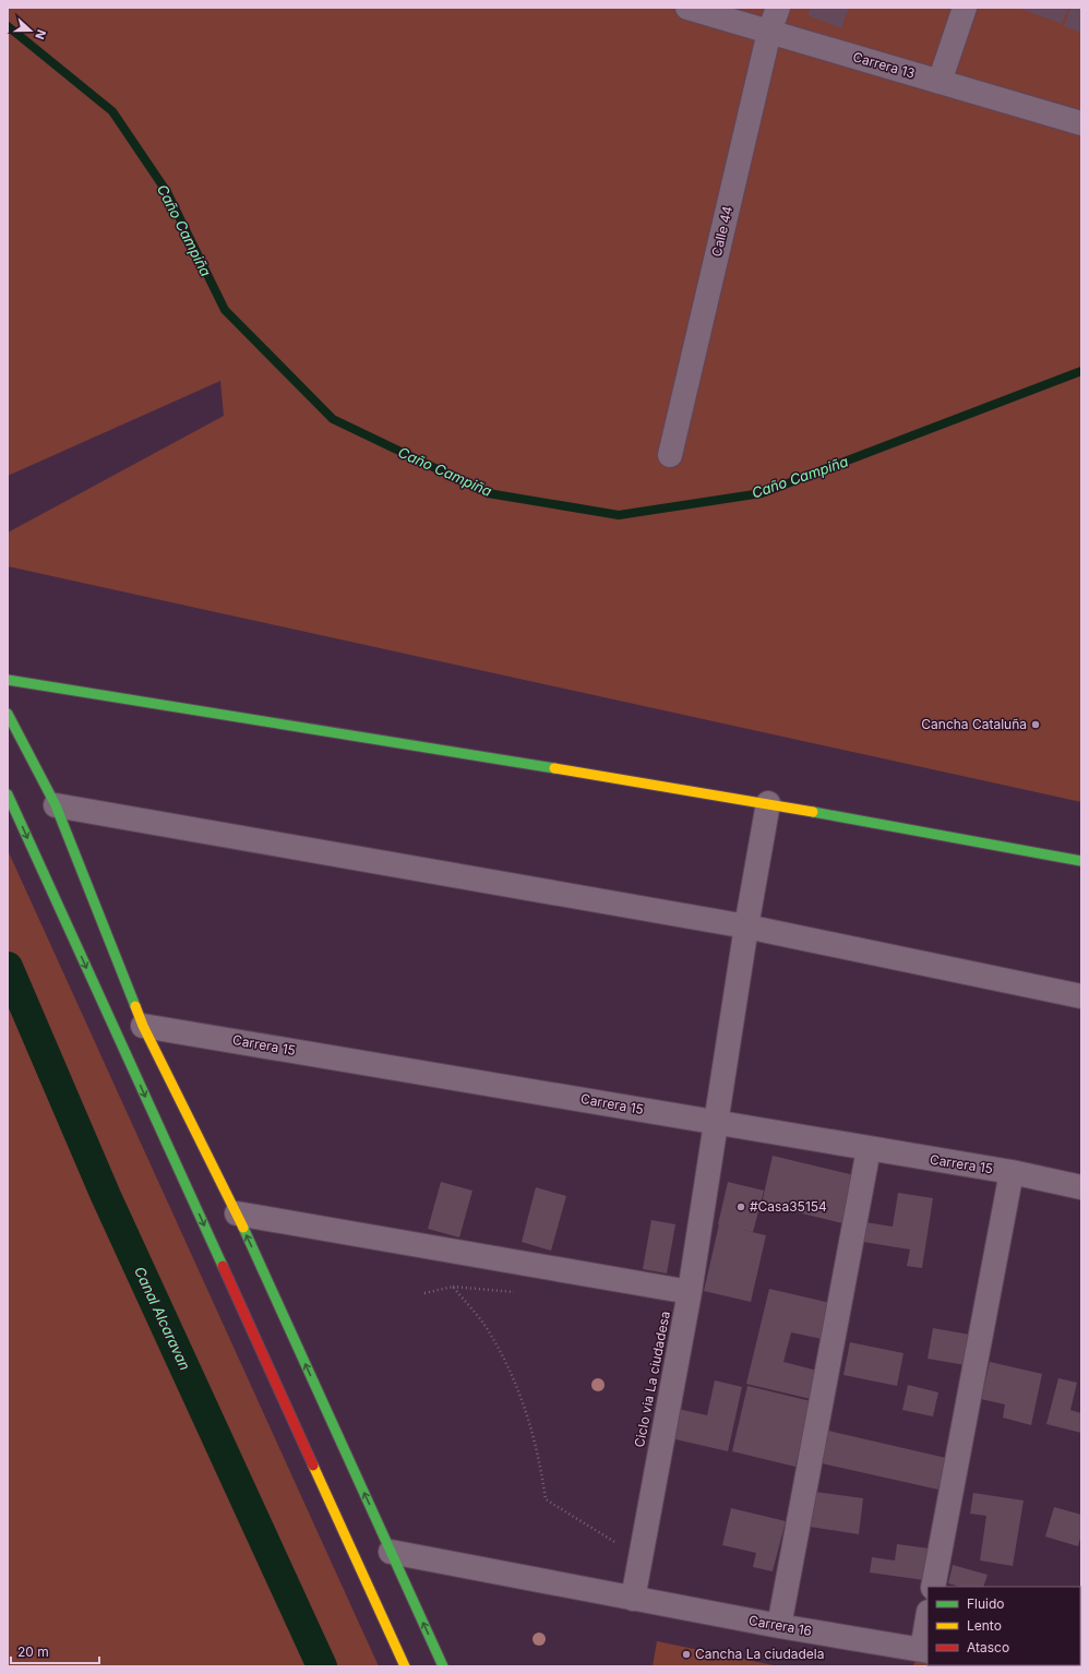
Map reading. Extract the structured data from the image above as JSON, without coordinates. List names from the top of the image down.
{
  "streets": {
    "street": [
      "Carrera 13",
      "Calle 44",
      "Carrera 15",
      "Carrera 16"
    ]
  },
  "crossings": [
    ["Carrera 13", "Calle 44"]
  ],
  "water": ["Caño Campiña", "Canal Alcaravan"],
  "places": ["Cancha Cataluña", "#Casa35154", "Cancha La ciudadela"],
  "legend": ["Fluido", "Lento", "Atasco"],
  "scale_bar": "20 m",
  "north": "right"
}
